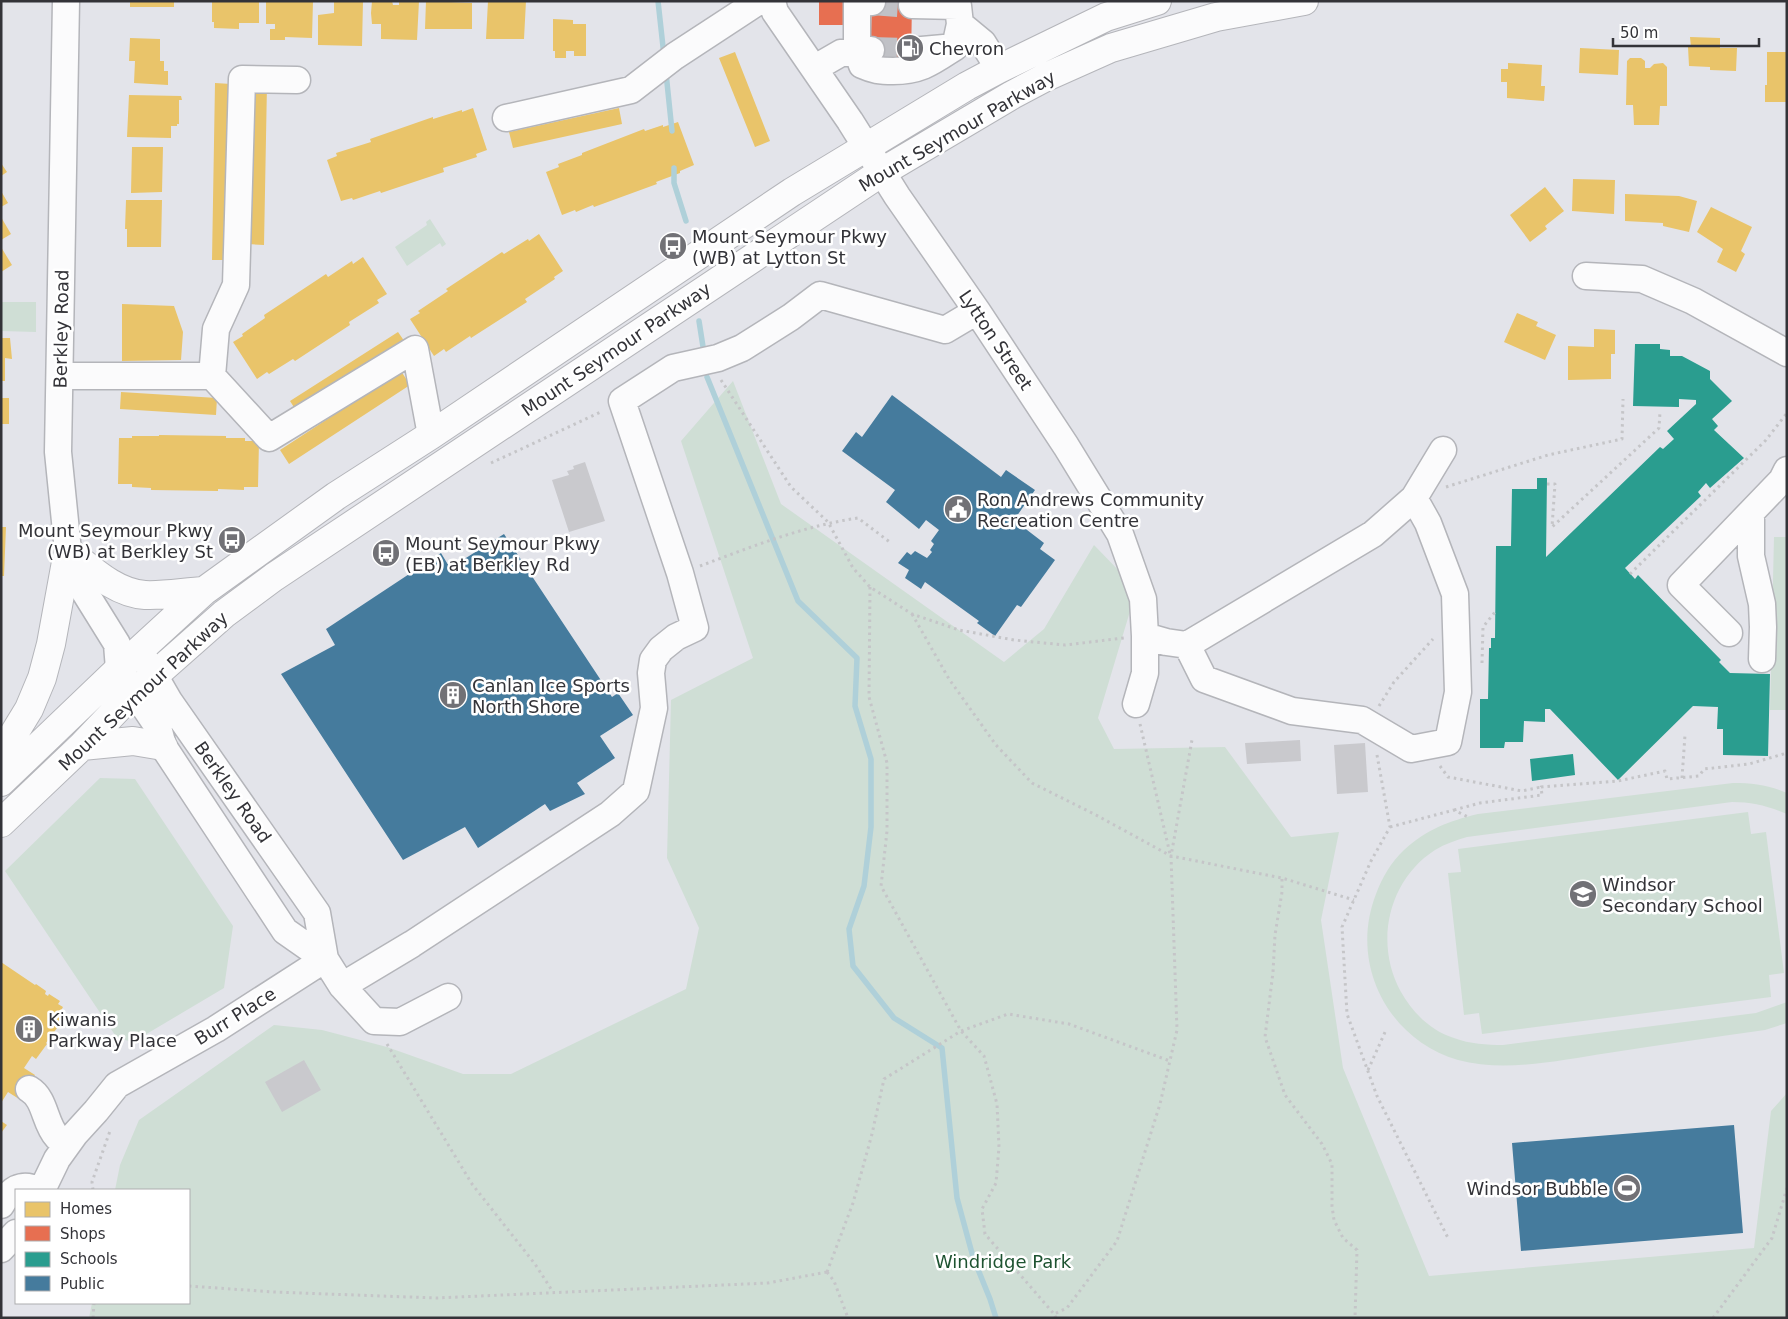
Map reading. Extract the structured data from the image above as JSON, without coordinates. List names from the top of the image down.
{
  "streets": {
    "main road": ["Mount Seymour Parkway"],
    "street": ["Berkley Road", "Lytton Street", "Burr Place"]
  },
  "crossings": [
    ["Mount Seymour Parkway", "Berkley Road"],
    ["Mount Seymour Parkway", "Lytton Street"],
    ["Berkley Road", "Burr Place"]
  ],
  "parks": ["Windridge Park"],
  "places": {
    "fuel station": ["Chevron"],
    "bus stop": ["Mount Seymour Pkwy (WB) at Lytton St", "Mount Seymour Pkwy (WB) at Berkley St", "Mount Seymour Pkwy (EB) at Berkley Rd"],
    "public building": ["Ron Andrews Community Recreation Centre"],
    "building": ["Canlan Ice Sports North Shore", "Kiwanis Parkway Place"],
    "school or university": ["Windsor Secondary School"],
    "sports": ["Windsor Bubble"]
  },
  "legend": [
    "Homes",
    "Shops",
    "Schools",
    "Public"
  ],
  "scale_bar": "50 m"
}
